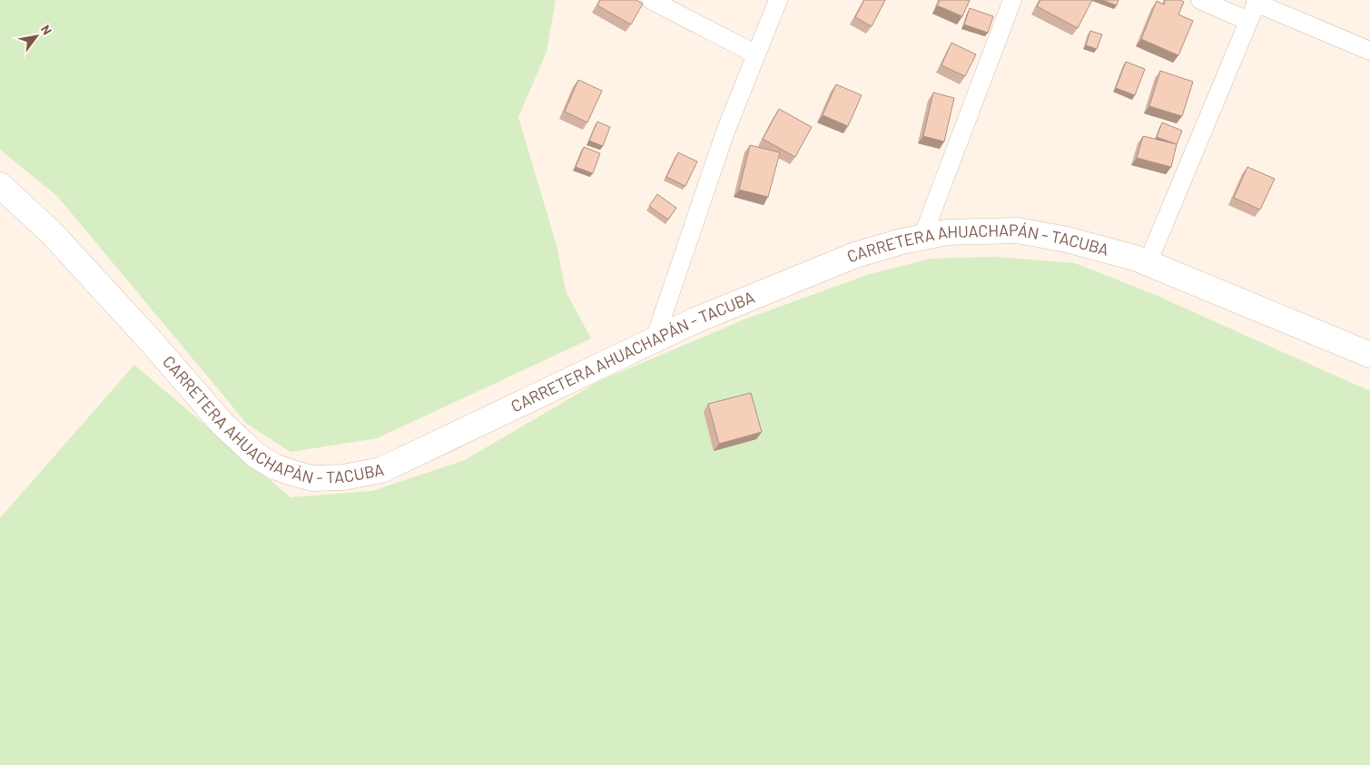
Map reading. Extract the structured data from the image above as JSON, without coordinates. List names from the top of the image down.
{
  "streets": {
    "street": ["CARRETERA AHUACHAPÁN - TACUBA"]
  },
  "north": "top right"
}
